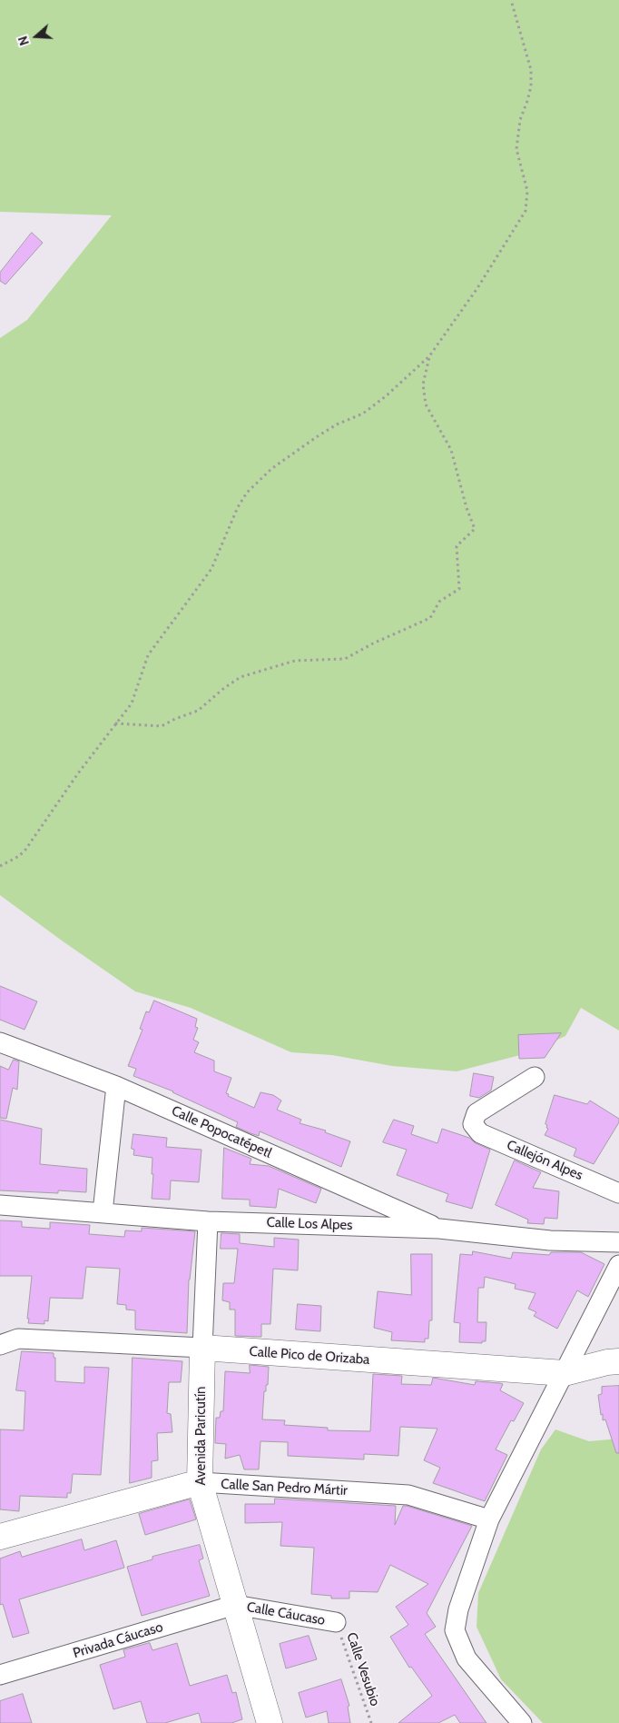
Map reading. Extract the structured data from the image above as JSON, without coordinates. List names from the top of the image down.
{
  "streets": {
    "street": [
      "Calle Popocatépetl",
      "Callejón Alpes",
      "Calle Los Alpes",
      "Calle Pico de Orizaba",
      "Avenida Paricutín",
      "Calle San Pedro Mártir",
      "Calle Cáucaso",
      "Privada Cáucaso"
    ],
    "path": ["Calle Vesubio"]
  },
  "crossings": [
    ["Calle Popocatépetl", "Calle Los Alpes"],
    ["Calle Los Alpes", "Avenida Paricutín"],
    ["Calle Pico de Orizaba", "Avenida Paricutín"],
    ["Avenida Paricutín", "Calle San Pedro Mártir"],
    ["Avenida Paricutín", "Calle Cáucaso"],
    ["Avenida Paricutín", "Privada Cáucaso"],
    ["Calle Cáucaso", "Privada Cáucaso"],
    ["Calle Cáucaso", "Calle Vesubio"]
  ],
  "north": "left"
}
